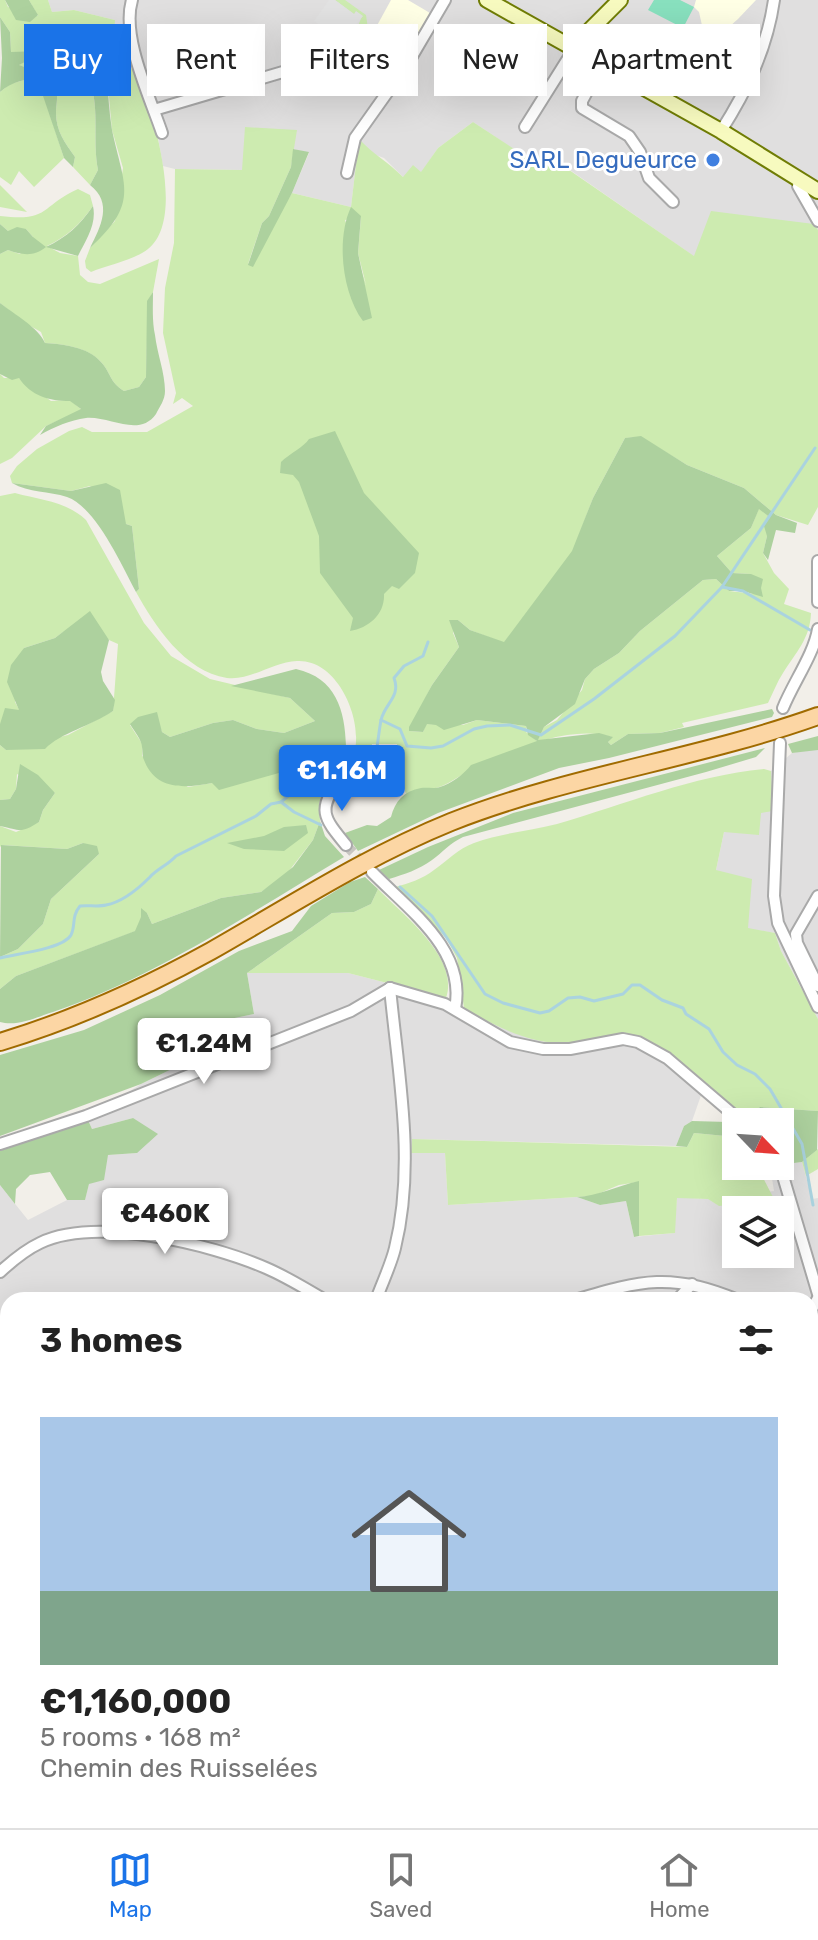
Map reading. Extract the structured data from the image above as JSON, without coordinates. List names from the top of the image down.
{
  "places": ["SARL Degueurce"],
  "north": "bottom right",
  "page": {
    "chip": [
      "Buy",
      "Rent",
      "Filters",
      "New",
      "Apartment"
    ],
    "price": ["€1.16M", "€1.24M", "€460K"],
    "heading": "3 homes",
    "list": [
      {
        "name": "€1,160,000",
        "note": "5 rooms · 168 m² · Chemin des Ruisselées"
      }
    ],
    "tabs": ["Map", "Saved", "Home"]
  }
}
